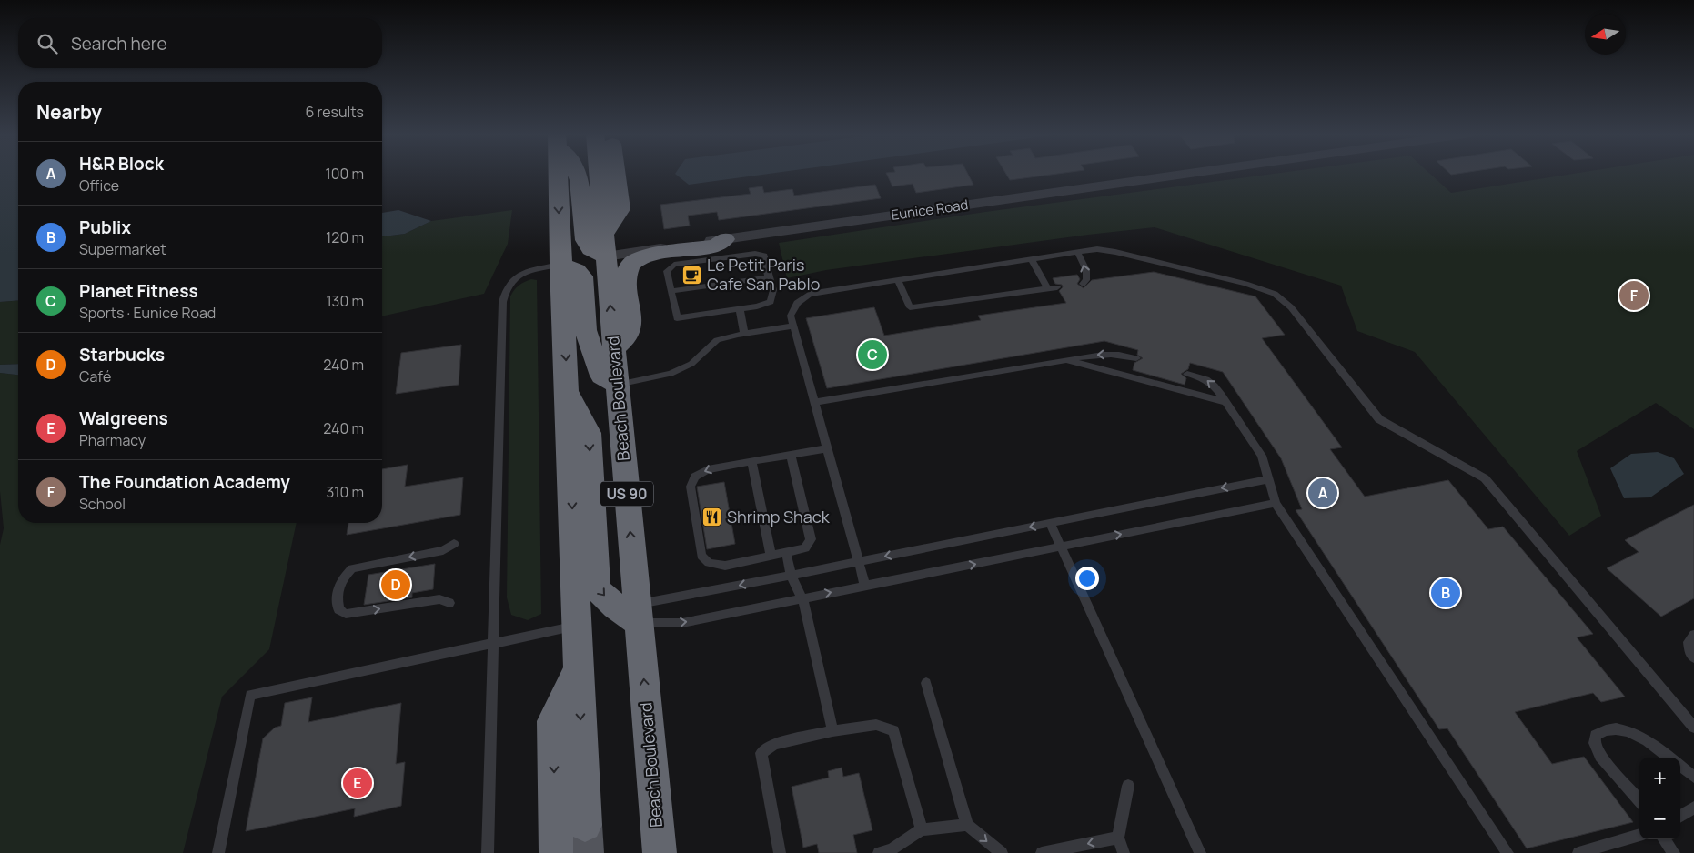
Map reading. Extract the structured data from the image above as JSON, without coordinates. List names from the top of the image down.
{
  "streets": {
    "highway": ["Beach Boulevard", "US 90"],
    "street": ["Eunice Road"]
  },
  "crossings": [
    ["Eunice Road", "Beach Boulevard"]
  ],
  "places": {
    "cafe": ["Le Petit Paris Cafe San Pablo"],
    "restaurant": ["Shrimp Shack"]
  },
  "north": "left",
  "page": {
    "search": "Search here",
    "heading": ["Nearby", "6 results"],
    "list": [
      {
        "mark": "A",
        "name": "H&R Block",
        "note": "Office",
        "value": "100 m"
      },
      {
        "mark": "B",
        "name": "Publix",
        "note": "Supermarket",
        "value": "120 m"
      },
      {
        "mark": "C",
        "name": "Planet Fitness",
        "note": "Sports · Eunice Road",
        "value": "130 m"
      },
      {
        "mark": "D",
        "name": "Starbucks",
        "note": "Café",
        "value": "240 m"
      },
      {
        "mark": "E",
        "name": "Walgreens",
        "note": "Pharmacy",
        "value": "240 m"
      },
      {
        "mark": "F",
        "name": "The Foundation Academy",
        "note": "School",
        "value": "310 m"
      }
    ],
    "pins": [
      "F",
      "C",
      "A",
      "D",
      "B",
      "E"
    ],
    "map_buttons": ["+", "−"]
  }
}
